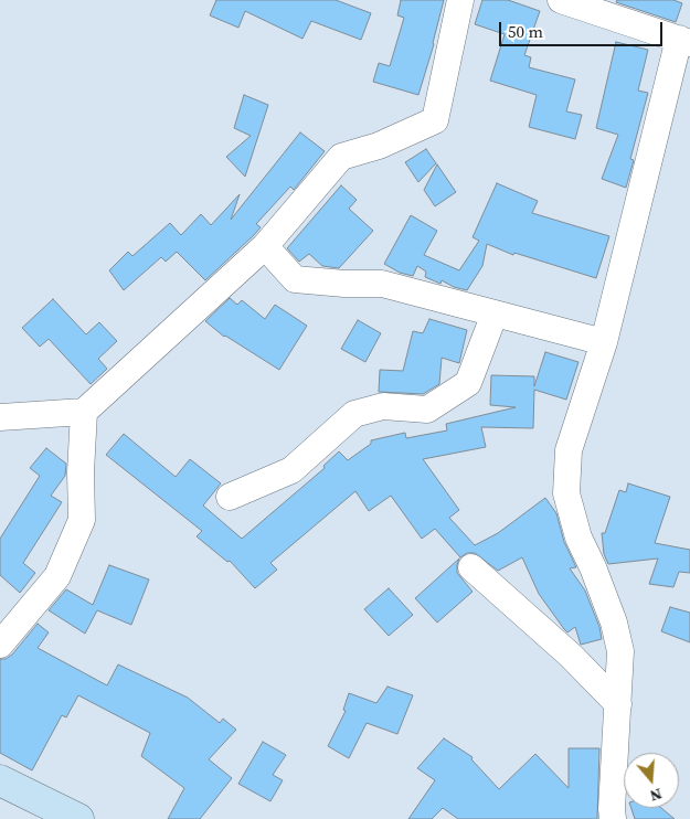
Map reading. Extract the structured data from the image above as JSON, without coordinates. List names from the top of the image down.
{
  "scale_bar": "50 m",
  "north": "bottom"
}
